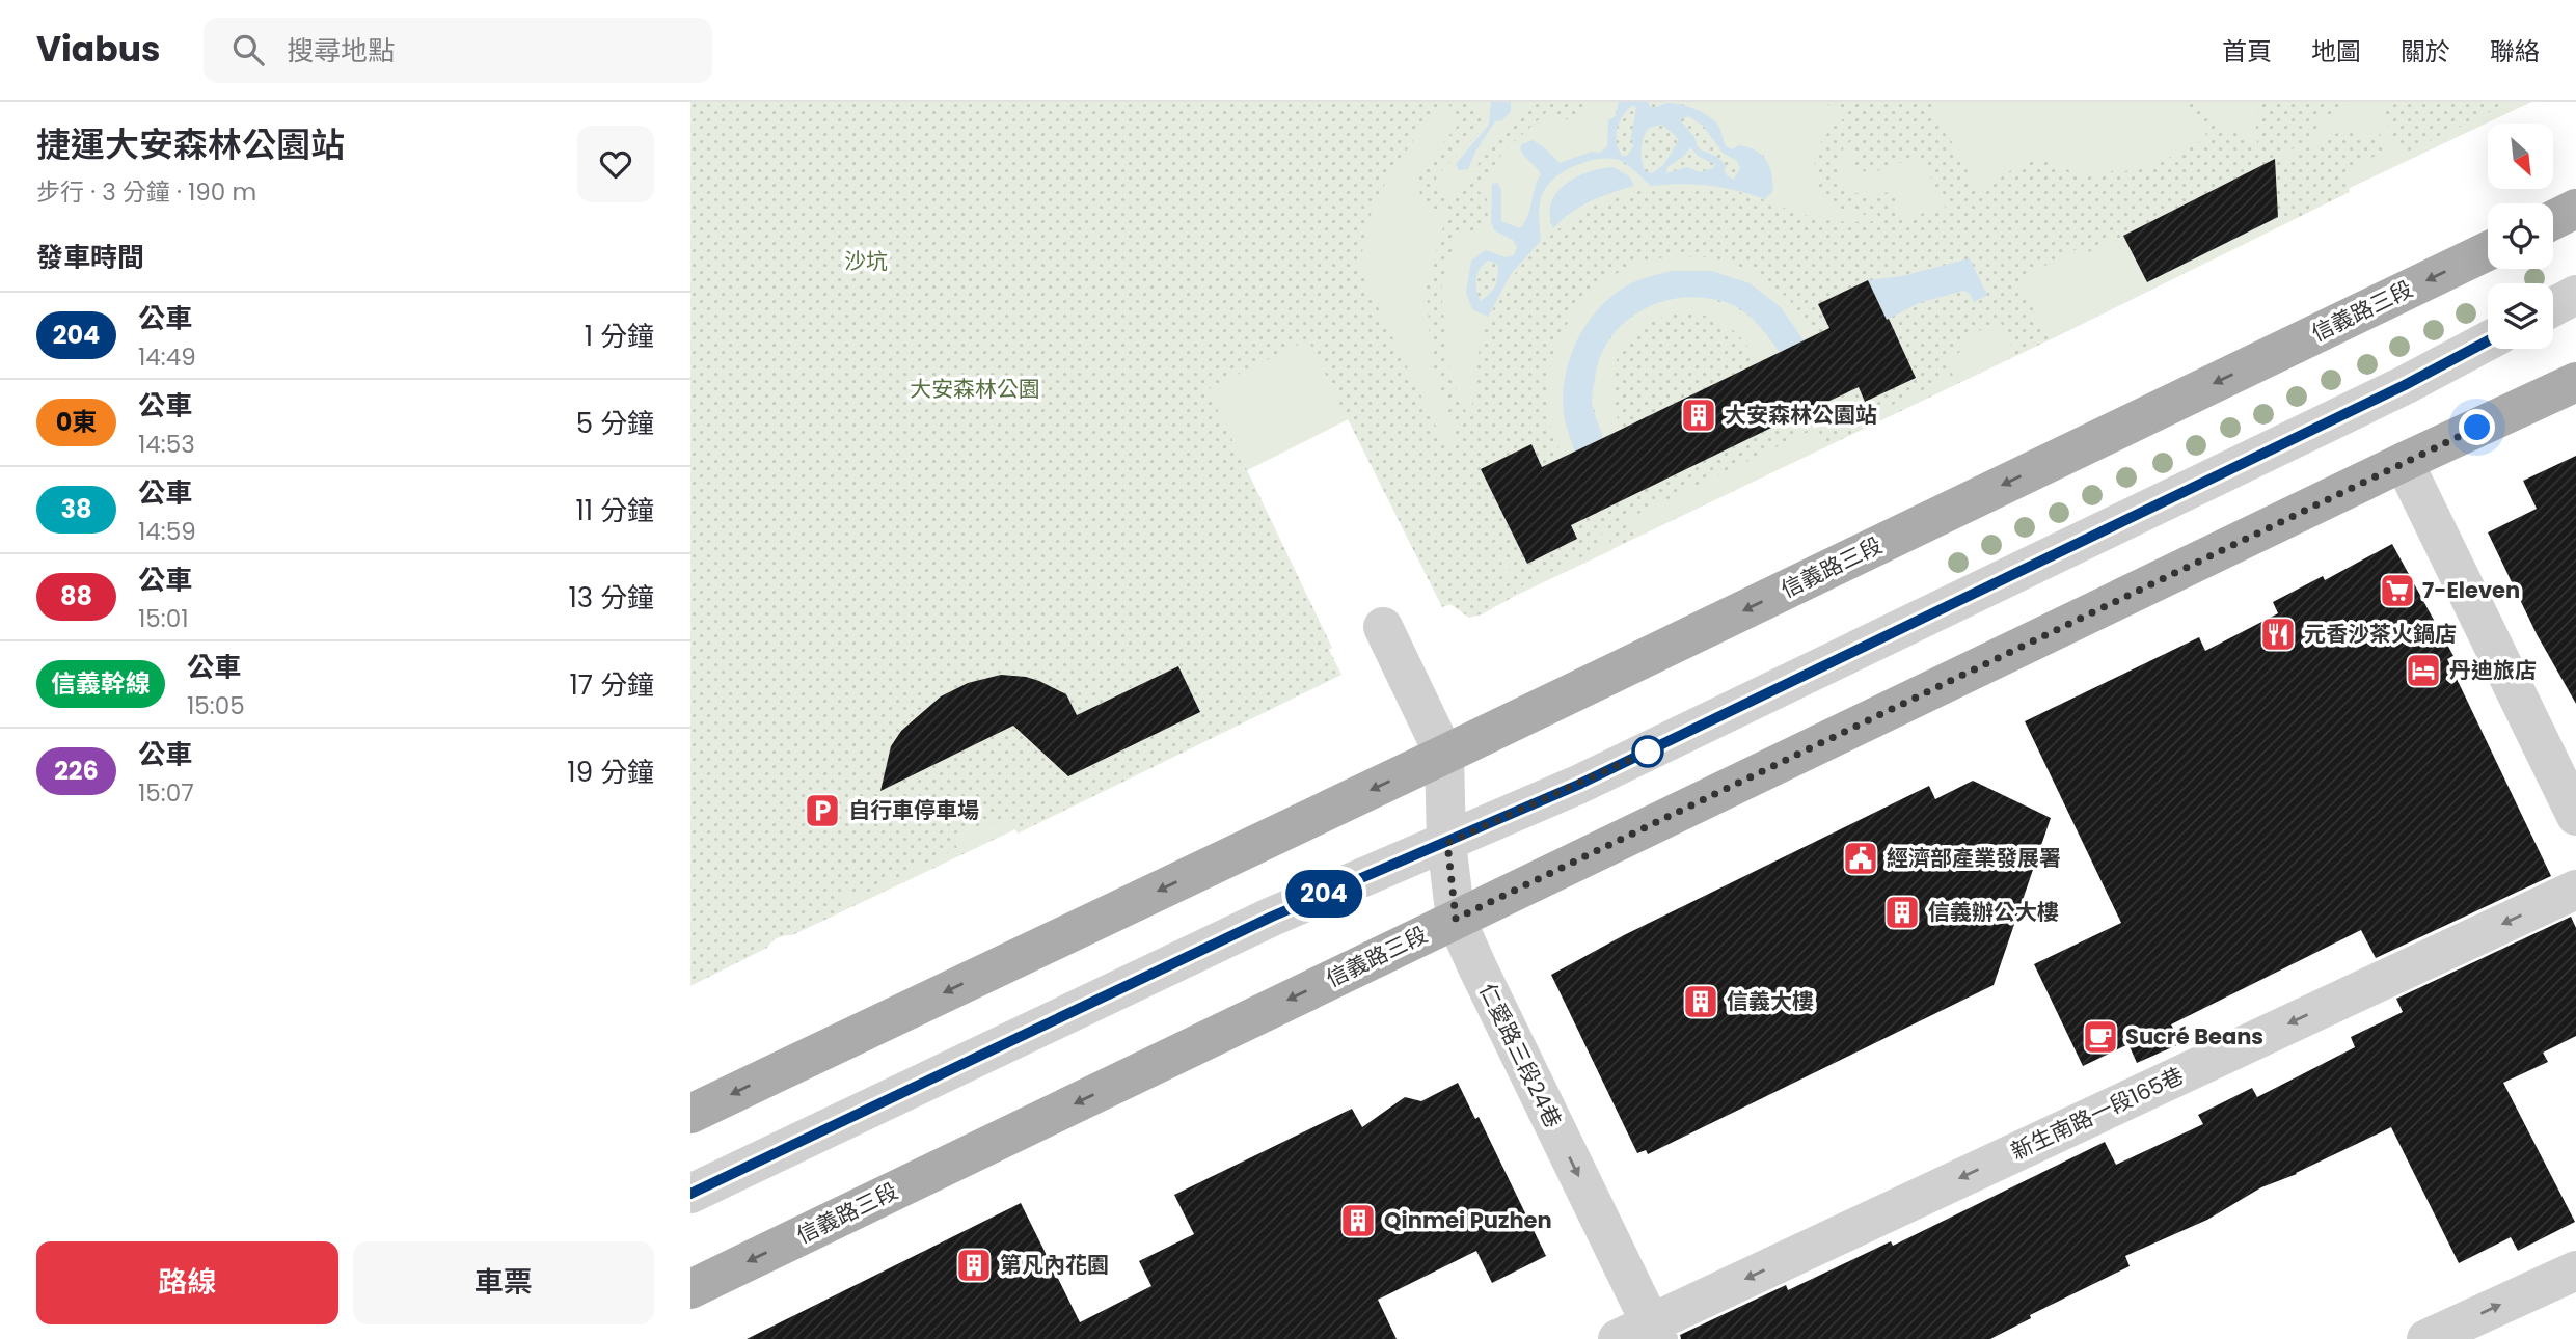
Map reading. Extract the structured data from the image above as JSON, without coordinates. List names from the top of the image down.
{
  "streets": {
    "main road": ["信義路三段"],
    "street": ["仁愛路三段24巷", "新生南路一段165巷"]
  },
  "crossings": [
    ["信義路三段", "仁愛路三段24巷"],
    ["仁愛路三段24巷", "新生南路一段165巷"]
  ],
  "one_way": ["仁愛路三段24巷", "新生南路一段165巷"],
  "parks": ["沙坑", "大安森林公園"],
  "places": {
    "building": [
      "大安森林公園站",
      "信義辦公大樓",
      "信義大樓",
      "Qinmei Puzhen",
      "第凡內花園"
    ],
    "supermarket": ["7-Eleven"],
    "restaurant": ["元香沙茶火鍋店"],
    "hotel": ["丹迪旅店"],
    "parking": ["自行車停車場"],
    "public building": ["經濟部產業發展署"],
    "cafe": ["Sucré Beans"]
  },
  "lines": ["bus line 204"],
  "north": "bottom right",
  "page": {
    "header": "Viabus",
    "search": "搜尋地點",
    "nav": [
      "首頁",
      "地圖",
      "關於",
      "聯絡"
    ],
    "heading": [
      ["捷運大安森林公園站", "步行 · 3 分鐘 · 190 m"],
      "發車時間"
    ],
    "on_map": "204",
    "list": [
      {
        "mark": "204",
        "name": "公車",
        "note": "14:49",
        "value": "1 分鐘"
      },
      {
        "mark": "0東",
        "name": "公車",
        "note": "14:53",
        "value": "5 分鐘"
      },
      {
        "mark": "38",
        "name": "公車",
        "note": "14:59",
        "value": "11 分鐘"
      },
      {
        "mark": "88",
        "name": "公車",
        "note": "15:01",
        "value": "13 分鐘"
      },
      {
        "mark": "信義幹線",
        "name": "公車",
        "note": "15:05",
        "value": "17 分鐘"
      },
      {
        "mark": "226",
        "name": "公車",
        "note": "15:07",
        "value": "19 分鐘"
      }
    ],
    "buttons": ["路線", "車票"]
  }
}
